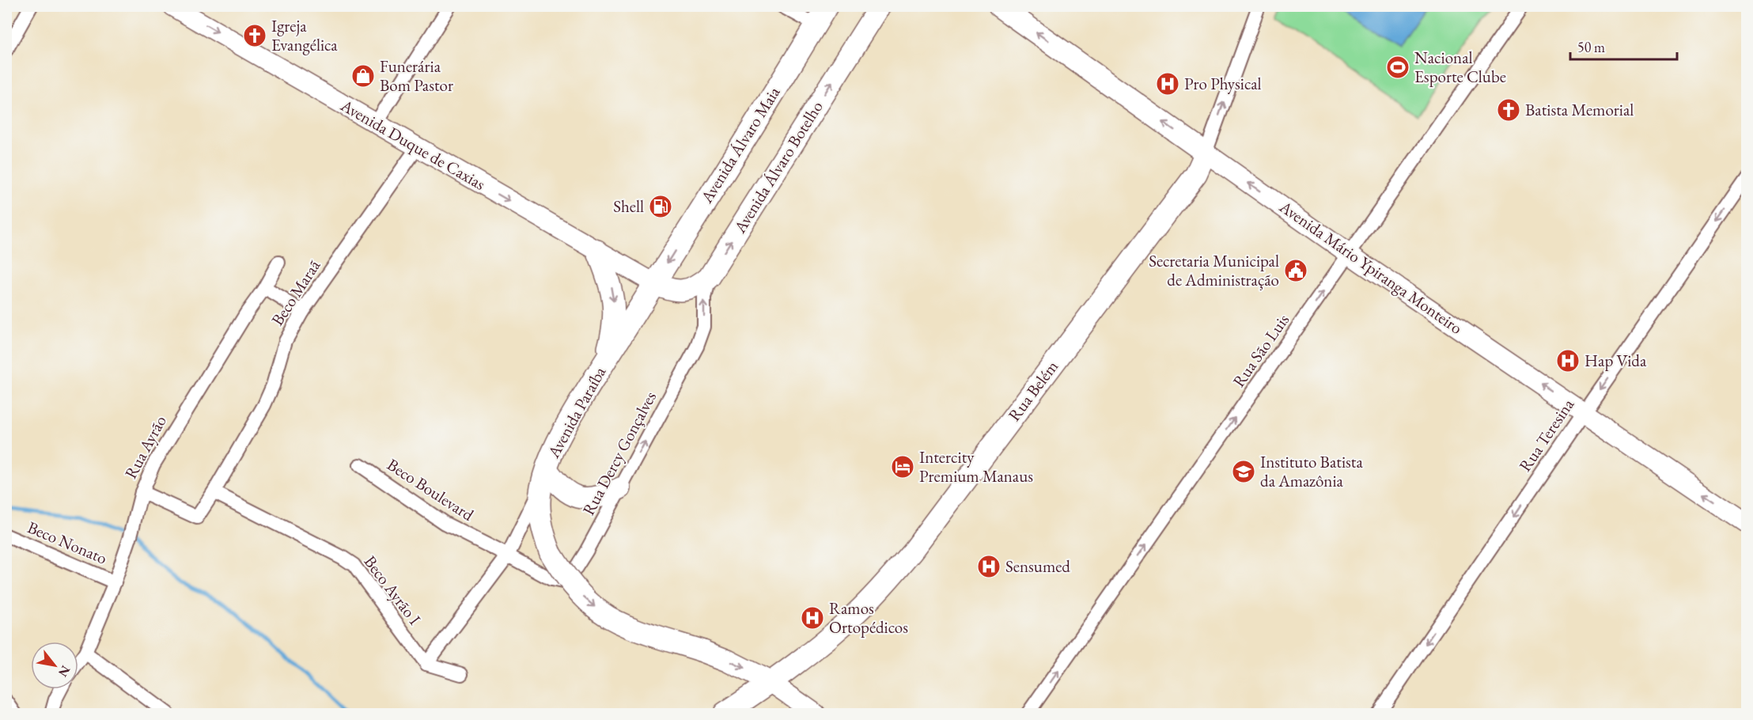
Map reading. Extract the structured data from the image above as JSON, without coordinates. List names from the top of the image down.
{
  "streets": {
    "main road": [
      "Avenida Duque de Caxias",
      "Avenida Álvaro Maia",
      "Avenida Álvaro Botelho",
      "Avenida Mário Ypiranga Monteiro",
      "Rua Belém",
      "Avenida Paraíba"
    ],
    "street": [
      "Beco Maraã",
      "Rua São Luis",
      "Rua Teresina",
      "Rua Ayrão",
      "Rua Dercy Gonçalves",
      "Beco Boulevard",
      "Beco Nonato",
      "Beco Ayrão I"
    ]
  },
  "crossings": [
    ["Avenida Duque de Caxias", "Avenida Álvaro Maia"],
    ["Avenida Duque de Caxias", "Avenida Álvaro Botelho"],
    ["Avenida Duque de Caxias", "Beco Maraã"],
    ["Avenida Duque de Caxias", "Avenida Paraíba"],
    ["Avenida Álvaro Maia", "Avenida Álvaro Botelho"],
    ["Avenida Álvaro Maia", "Avenida Paraíba"],
    ["Avenida Álvaro Botelho", "Avenida Paraíba"],
    ["Avenida Álvaro Botelho", "Rua Dercy Gonçalves"],
    ["Avenida Mário Ypiranga Monteiro", "Rua São Luis"],
    ["Avenida Mário Ypiranga Monteiro", "Rua Belém"],
    ["Avenida Mário Ypiranga Monteiro", "Rua Teresina"],
    ["Beco Maraã", "Rua Ayrão"],
    ["Beco Maraã", "Beco Ayrão I"],
    ["Rua Belém", "Avenida Paraíba"],
    ["Rua Ayrão", "Beco Nonato"],
    ["Rua Dercy Gonçalves", "Beco Boulevard"]
  ],
  "one_way": [
    "Avenida Duque de Caxias",
    "Avenida Álvaro Maia",
    "Avenida Álvaro Botelho",
    "Avenida Mário Ypiranga Monteiro",
    "Rua São Luis",
    "Avenida Paraíba",
    "Rua Teresina",
    "Rua Dercy Gonçalves"
  ],
  "places": {
    "church": ["Igreja Evangélica", "Batista Memorial"],
    "sports": ["Nacional Esporte Clube"],
    "shop": ["Funerária Bom Pastor"],
    "hospital": [
      "Pro Physical",
      "Hap Vida",
      "Sensumed",
      "Ramos Ortopédicos"
    ],
    "fuel station": ["Shell"],
    "public building": ["Secretaria Municipal de Administração"],
    "hotel": ["Intercity Premium Manaus"],
    "school or university": ["Instituto Batista da Amazônia"]
  },
  "scale_bar": "50 m",
  "north": "bottom right"
}
